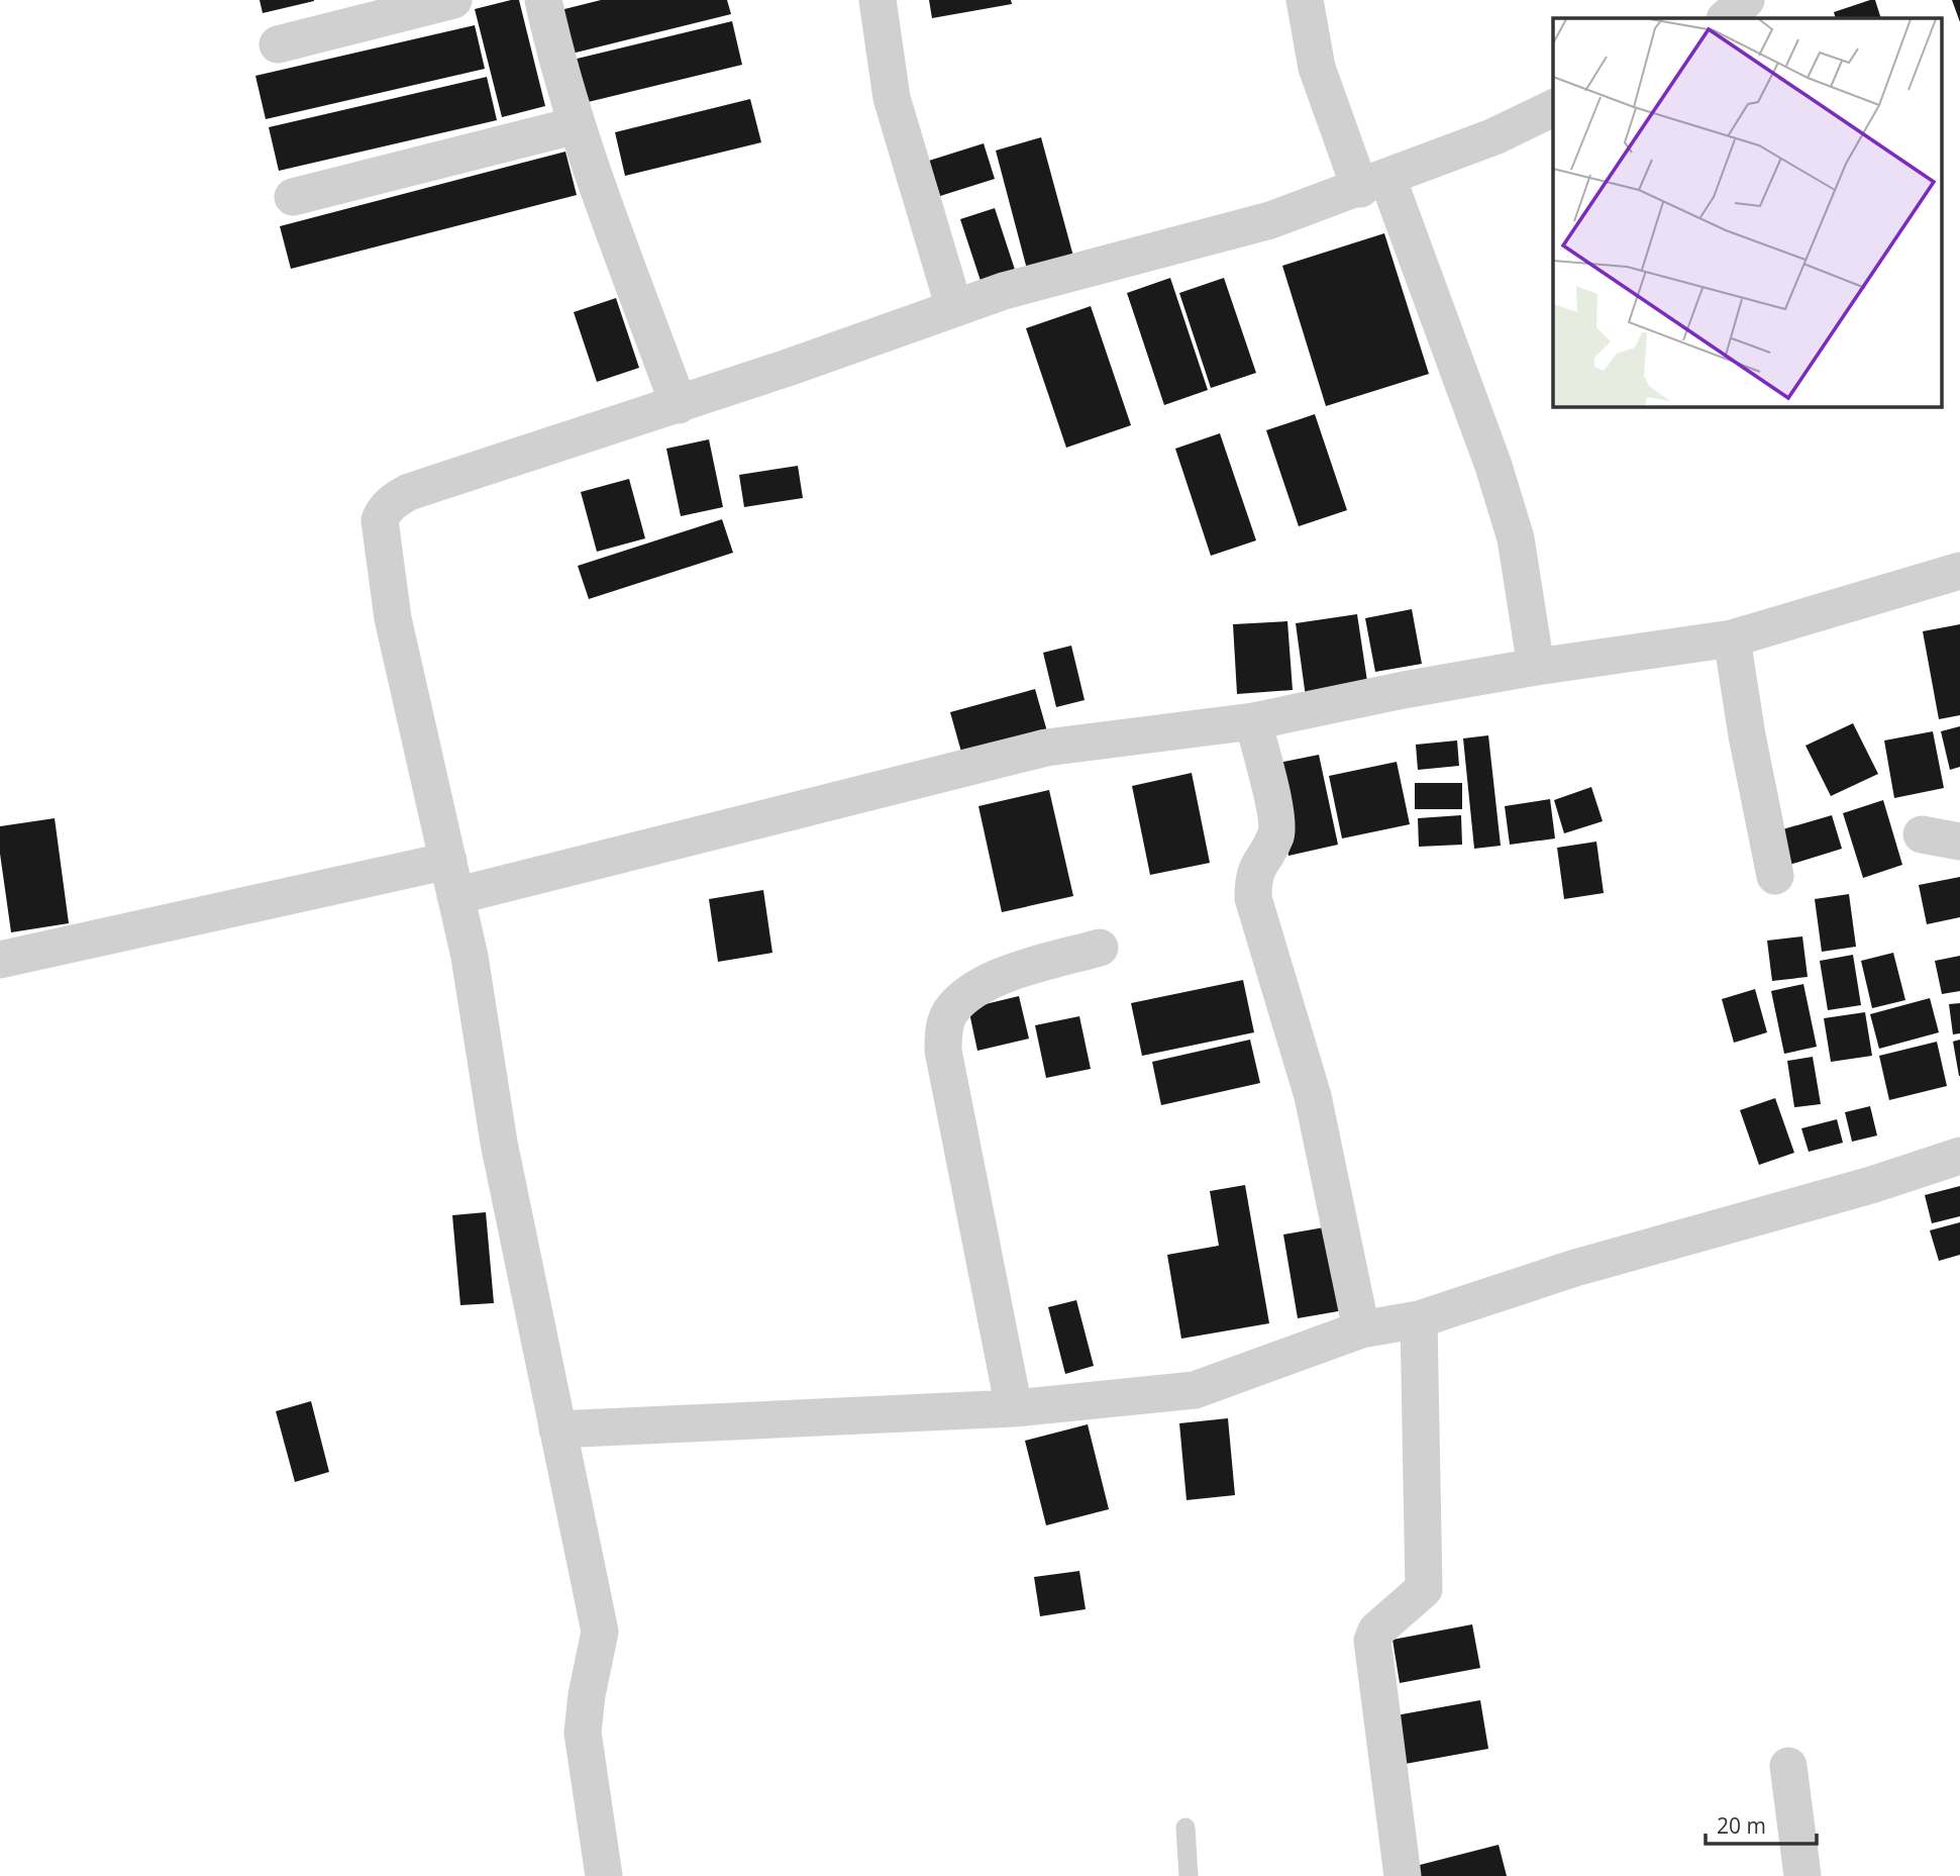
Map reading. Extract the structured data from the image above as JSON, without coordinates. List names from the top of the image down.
{
  "scale_bar": "20 m"
}
